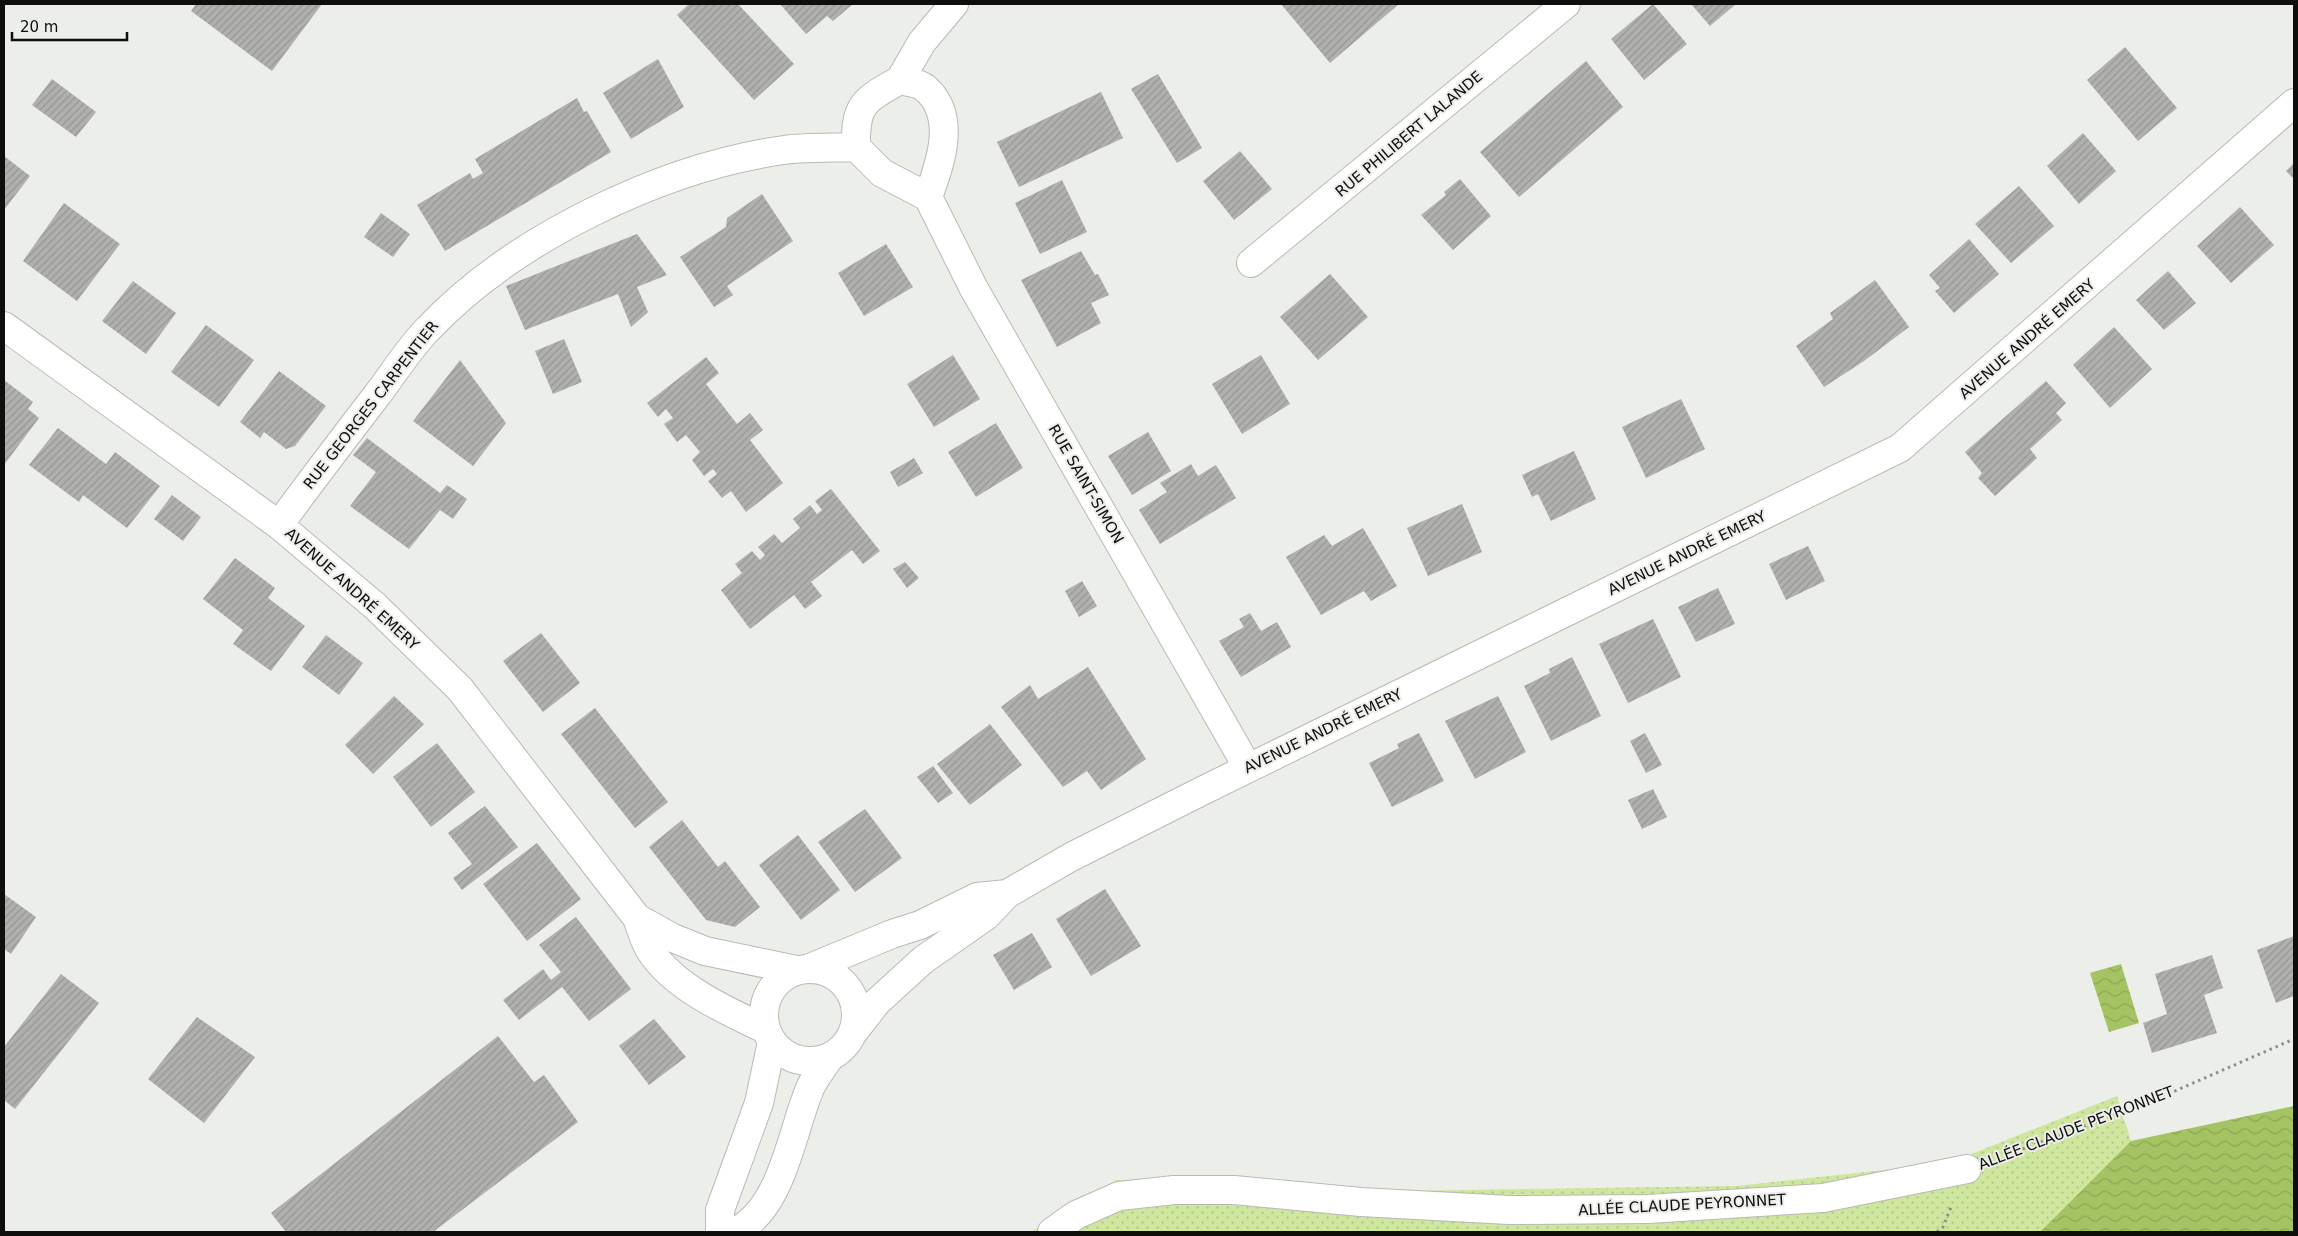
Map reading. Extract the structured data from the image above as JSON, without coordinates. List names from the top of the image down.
{
  "streets": {
    "street": [
      "RUE PHILIBERT LALANDE",
      "AVENUE ANDRÉ EMERY",
      "RUE GEORGES CARPENTIER",
      "RUE SAINT-SIMON",
      "ALLÉE CLAUDE PEYRONNET"
    ]
  },
  "crossings": [
    ["AVENUE ANDRÉ EMERY", "RUE GEORGES CARPENTIER"],
    ["AVENUE ANDRÉ EMERY", "RUE SAINT-SIMON"],
    ["RUE GEORGES CARPENTIER", "RUE SAINT-SIMON"]
  ],
  "scale_bar": "20 m"
}
